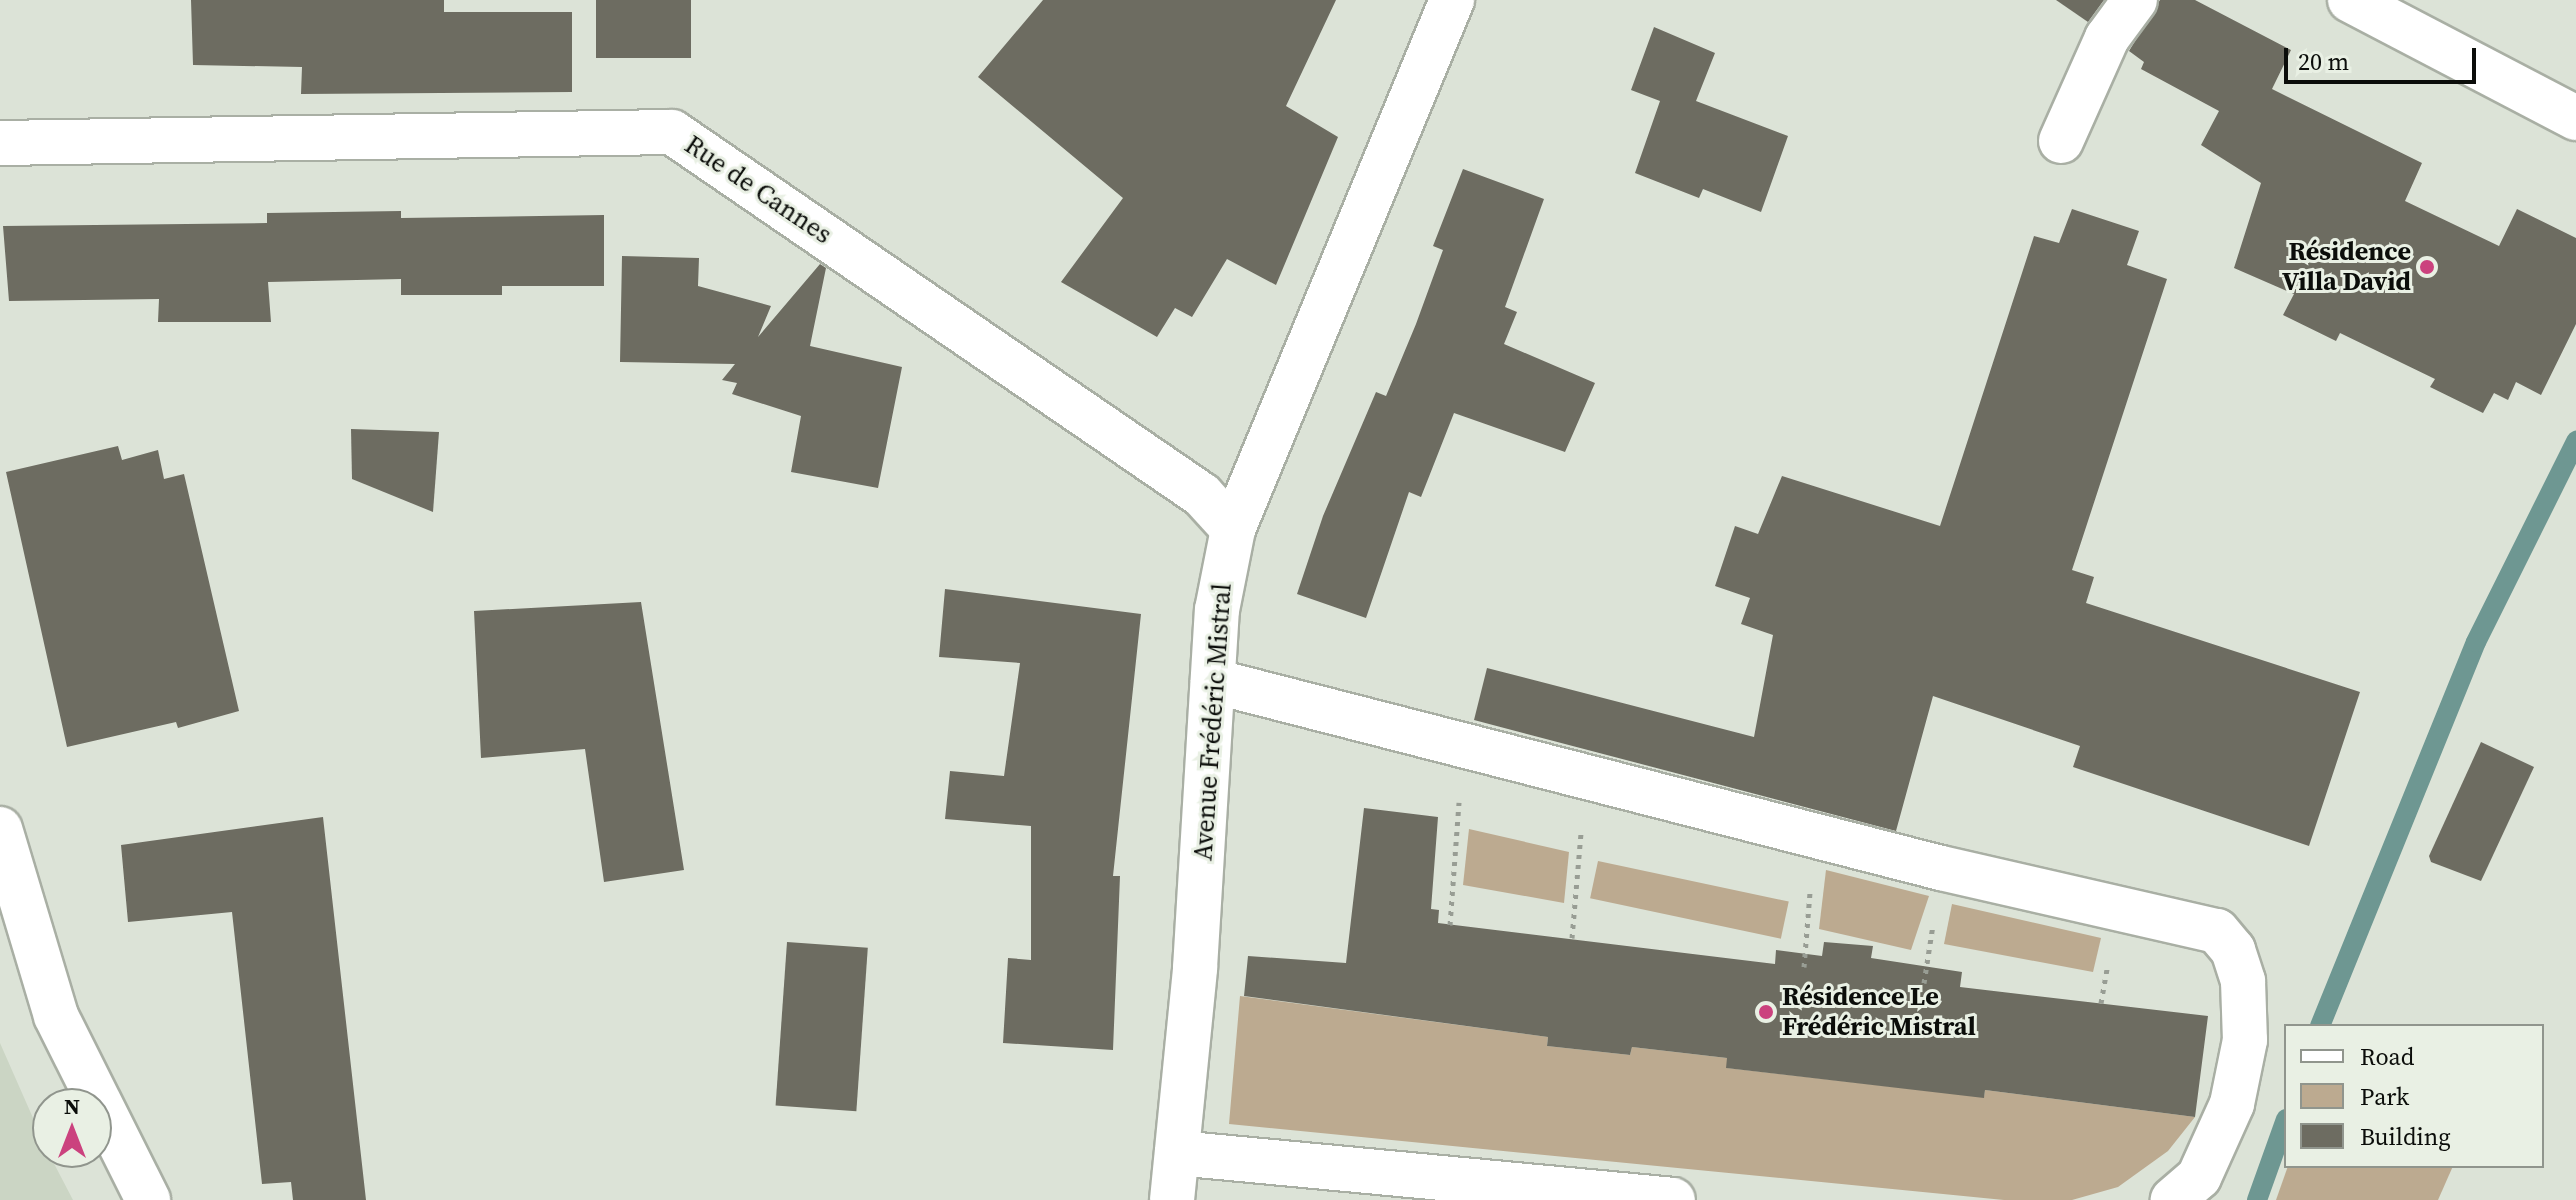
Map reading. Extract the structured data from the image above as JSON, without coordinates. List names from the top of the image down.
{
  "streets": {
    "street": ["Rue de Cannes", "Avenue Frédéric Mistral"]
  },
  "crossings": [
    ["Rue de Cannes", "Avenue Frédéric Mistral"]
  ],
  "places": ["Résidence Villa David", "Résidence Le Frédéric Mistral"],
  "legend": ["Road", "Park", "Building"],
  "scale_bar": "20 m",
  "north": "top"
}
